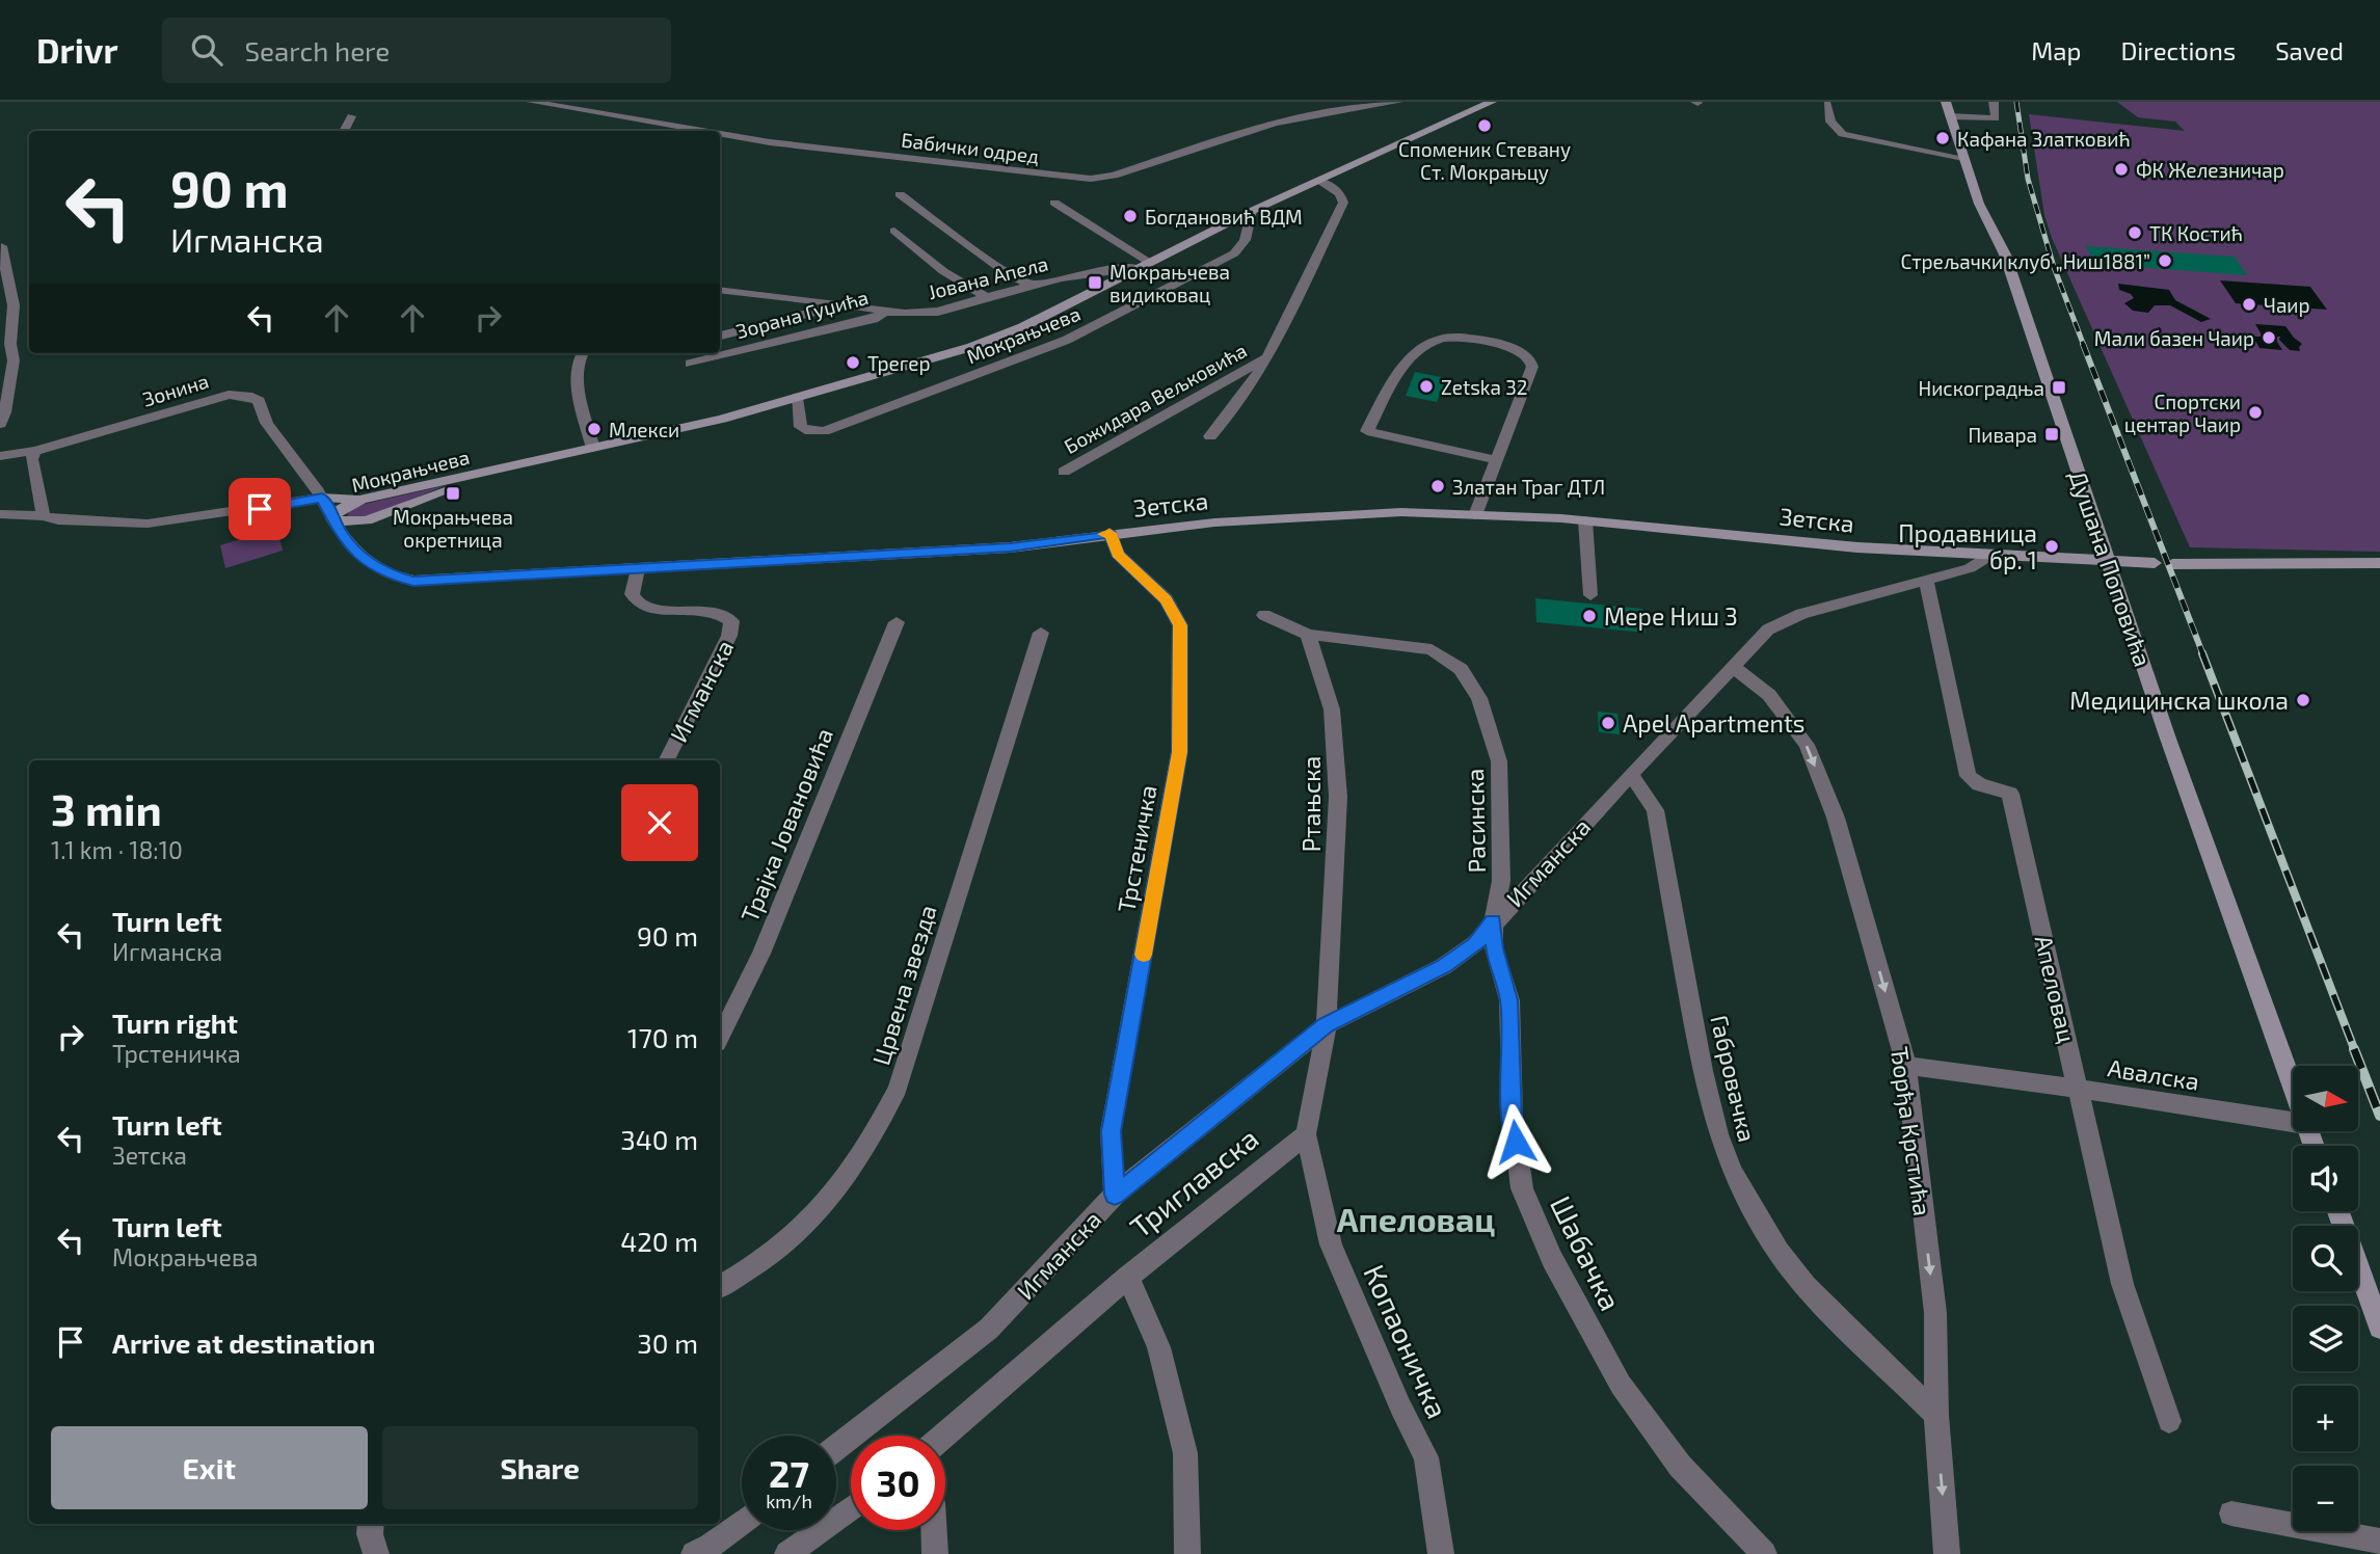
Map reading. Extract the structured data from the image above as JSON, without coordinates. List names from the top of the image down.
{
  "streets": {
    "street": [
      "Бабички одред",
      "Јована Апела",
      "Зорана Гуџића",
      "Мокрањчева",
      "Зонина",
      "Божидара Вељковића",
      "Зетска",
      "Душана Поповића",
      "Игманска",
      "Ртањска",
      "Расинска",
      "Трајка Јовановића",
      "Трстеничка",
      "Црвена звезда",
      "Апеловац",
      "Авалска",
      "Габровачка",
      "Ђорђа Крстића",
      "Триглавска",
      "Шабачка",
      "Копаоничка"
    ]
  },
  "crossings": [
    ["Јована Апела", "Зорана Гуџића"],
    ["Јована Апела", "Мокрањчева"],
    ["Мокрањчева", "Зонина"],
    ["Мокрањчева", "Божидара Вељковића"],
    ["Мокрањчева", "Зетска"],
    ["Зонина", "Зетска"],
    ["Зетска", "Душана Поповића"],
    ["Зетска", "Игманска"],
    ["Зетска", "Трстеничка"],
    ["Игманска", "Ртањска"],
    ["Игманска", "Расинска"],
    ["Игманска", "Трстеничка"],
    ["Игманска", "Апеловац"],
    ["Игманска", "Габровачка"],
    ["Игманска", "Ђорђа Крстића"],
    ["Игманска", "Шабачка"],
    ["Игманска", "Копаоничка"],
    ["Ртањска", "Расинска"],
    ["Ртањска", "Копаоничка"],
    ["Расинска", "Шабачка"],
    ["Апеловац", "Авалска"],
    ["Авалска", "Ђорђа Крстића"],
    ["Габровачка", "Ђорђа Крстића"],
    ["Триглавска", "Копаоничка"]
  ],
  "one_way": ["Ђорђа Крстића"],
  "districts": ["Апеловац"],
  "places": {
    "other": [
      "Споменик Стевану Ст. Мокрањцу",
      "Кафана Златковић",
      "ФК Железничар",
      "Богдановић ВДМ",
      "ТК Костић",
      "Стрељачки клуб „Ниш1881”",
      "Чаир",
      "Мали базен Чаир",
      "Трегер",
      "Zetska 32",
      "Спортски центар Чаир",
      "Млекси",
      "Златан Траг ДТЛ",
      "Продавница бр. 1",
      "Мере Ниш 3",
      "Медицинска школа",
      "Apel Apartments"
    ],
    "transit": [
      "Мокрањчева видиковац",
      "Нискоградња",
      "Пивара",
      "Мокрањчева окретница"
    ]
  },
  "north": "right",
  "page": {
    "header": "Drivr",
    "search": "Search here",
    "nav": ["Map", "Directions", "Saved"],
    "turn": ["90 m", "Игманска"],
    "heading": ["3 min", "1.1 km · 18:10"],
    "list": [
      {
        "name": "Turn left",
        "note": "Игманска",
        "value": "90 m"
      },
      {
        "name": "Turn right",
        "note": "Трстеничка",
        "value": "170 m"
      },
      {
        "name": "Turn left",
        "note": "Зетска",
        "value": "340 m"
      },
      {
        "name": "Turn left",
        "note": "Мокрањчева",
        "value": "420 m"
      },
      {
        "name": "Arrive at destination",
        "value": "30 m"
      }
    ],
    "map_buttons": ["+", "−"],
    "buttons": ["Exit", "Share"],
    "speed": "27 km/h",
    "limit": "30"
  }
}
